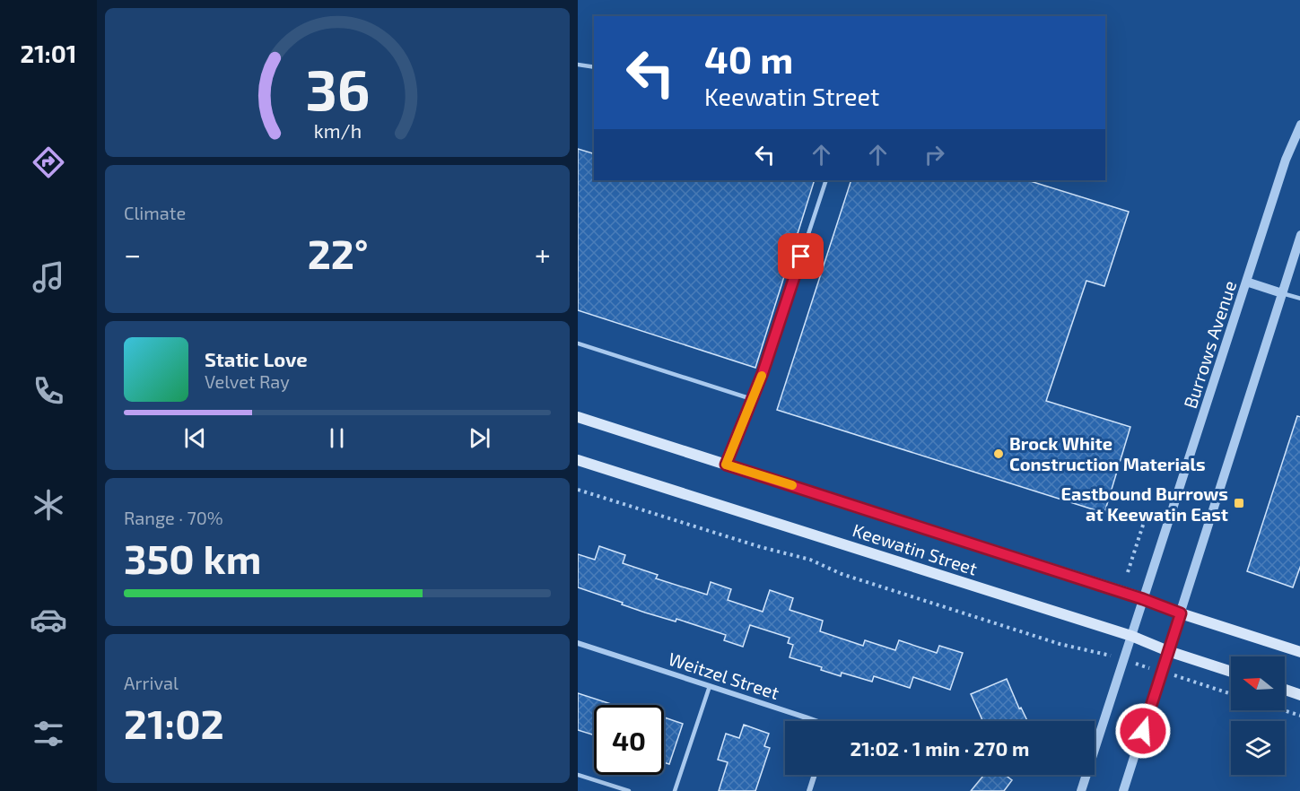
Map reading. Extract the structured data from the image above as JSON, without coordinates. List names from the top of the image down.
{
  "streets": {
    "main road": ["Keewatin Street"],
    "street": ["Burrows Avenue", "Weitzel Street"]
  },
  "crossings": [
    ["Burrows Avenue", "Keewatin Street"]
  ],
  "places": {
    "other": ["Brock White Construction Materials"],
    "transit": ["Eastbound Burrows at Keewatin East"]
  },
  "north": "left",
  "page": {
    "tabs": "21:01",
    "turn": ["40 m", "Keewatin Street"],
    "tile": [
      "Climate",
      ["Range · 70%", "350 km"],
      ["Arrival", "21:02"]
    ],
    "heat": ["−", "22°", "+"],
    "song": ["Static Love", "Velvet Ray"],
    "limit": "40",
    "trip": "21:02 · 1 min · 270 m",
    "gauge": ["36", "km/h"]
  }
}
